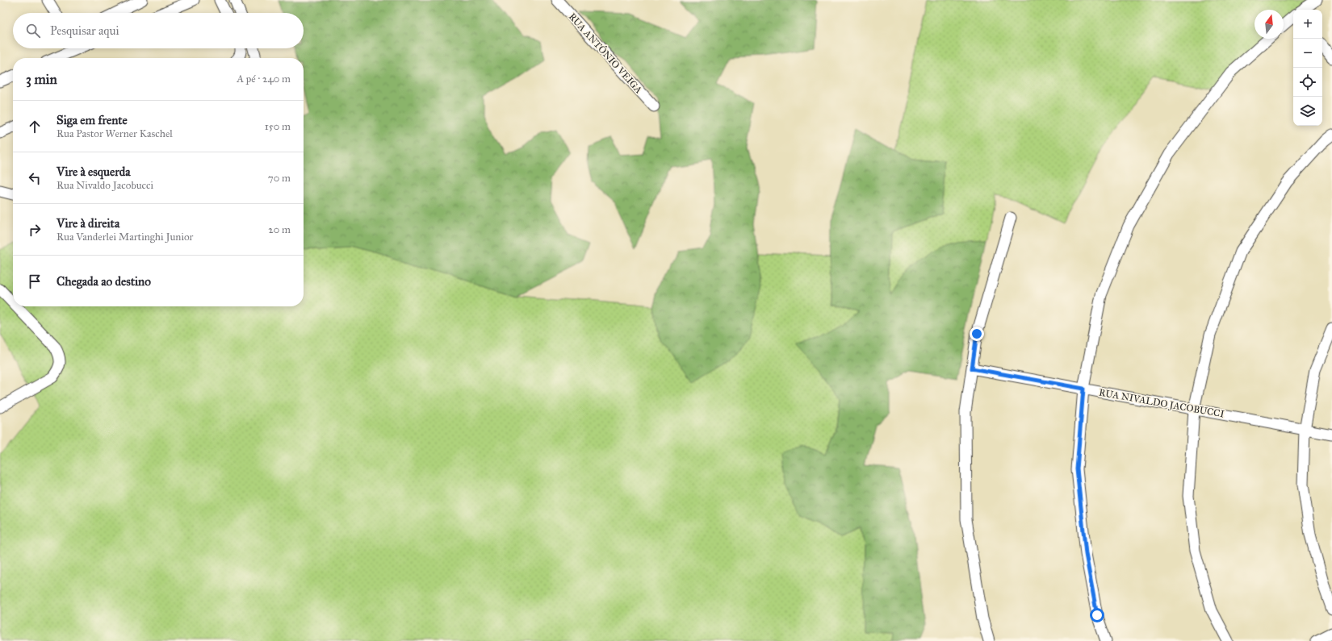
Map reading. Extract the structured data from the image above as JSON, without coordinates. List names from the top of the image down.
{
  "streets": {
    "street": ["RUA ANTÔNIO VEIGA", "RUA NIVALDO JACOBUCCI"]
  },
  "north": "top",
  "page": {
    "map_buttons": ["+", "−"],
    "search": "Pesquisar aqui",
    "heading": ["3 min", "A pé · 240 m"],
    "list": [
      ["Siga em frente", "Rua Pastor Werner Kaschel", "150 m"],
      ["Vire à esquerda", "Rua Nivaldo Jacobucci", "70 m"],
      ["Vire à direita", "Rua Vanderlei Martinghi Junior", "20 m"],
      "Chegada ao destino"
    ]
  }
}
